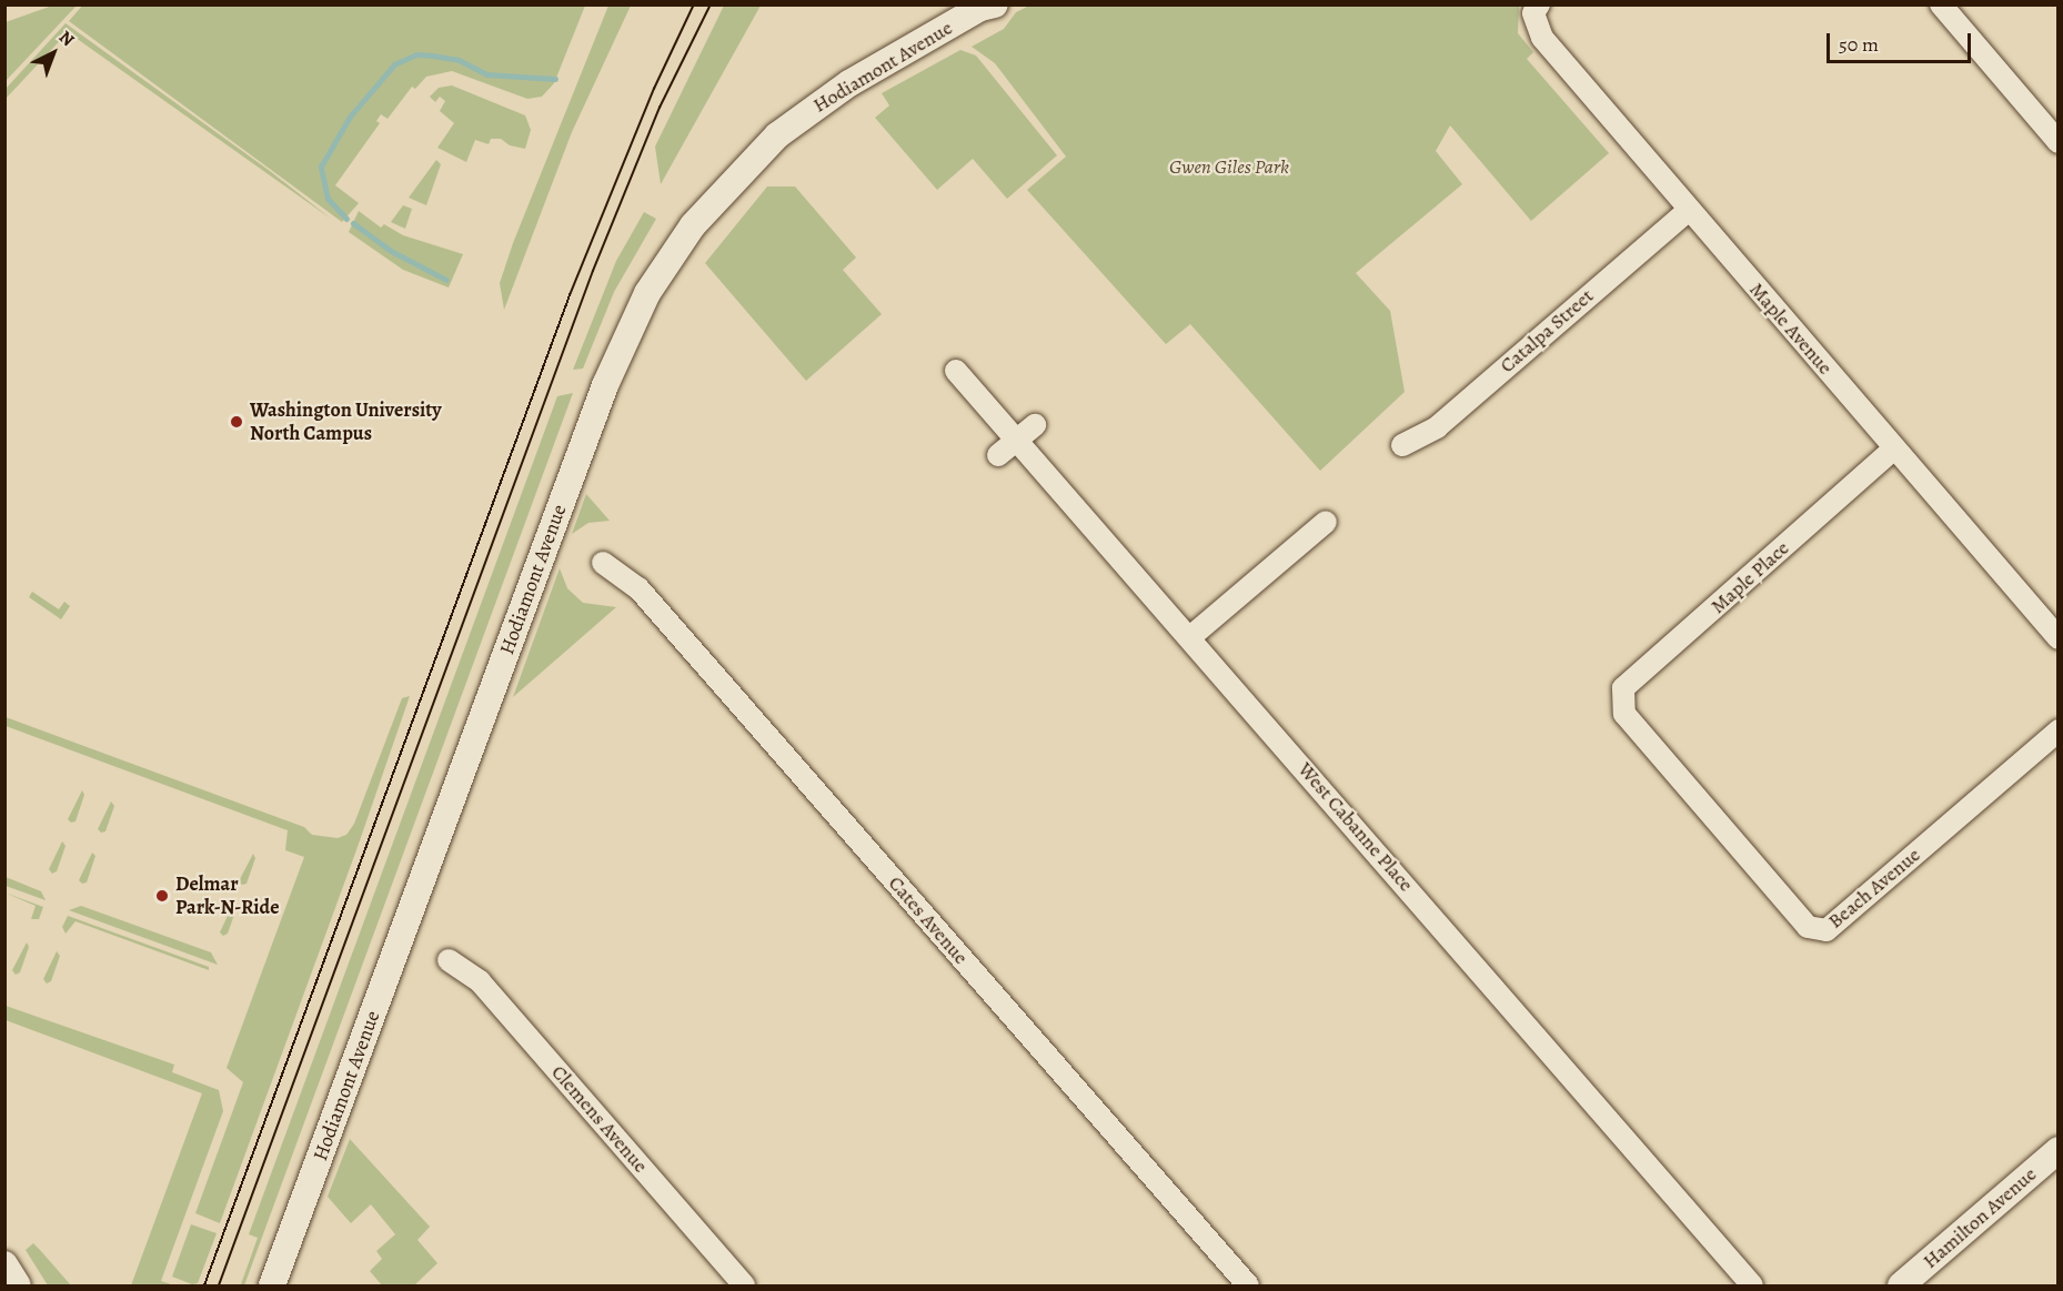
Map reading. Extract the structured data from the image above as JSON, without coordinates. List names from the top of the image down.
{
  "streets": {
    "street": [
      "Hodiamont Avenue",
      "Maple Avenue",
      "Catalpa Street",
      "Maple Place",
      "West Cabanne Place",
      "Beach Avenue",
      "Cates Avenue",
      "Clemens Avenue",
      "Hamilton Avenue"
    ]
  },
  "crossings": [
    ["Maple Avenue", "Catalpa Street"],
    ["Maple Avenue", "Maple Place"],
    ["Maple Place", "Beach Avenue"]
  ],
  "parks": ["Gwen Giles Park"],
  "places": ["Washington University North Campus", "Delmar Park-N-Ride"],
  "scale_bar": "50 m",
  "north": "top right"
}
